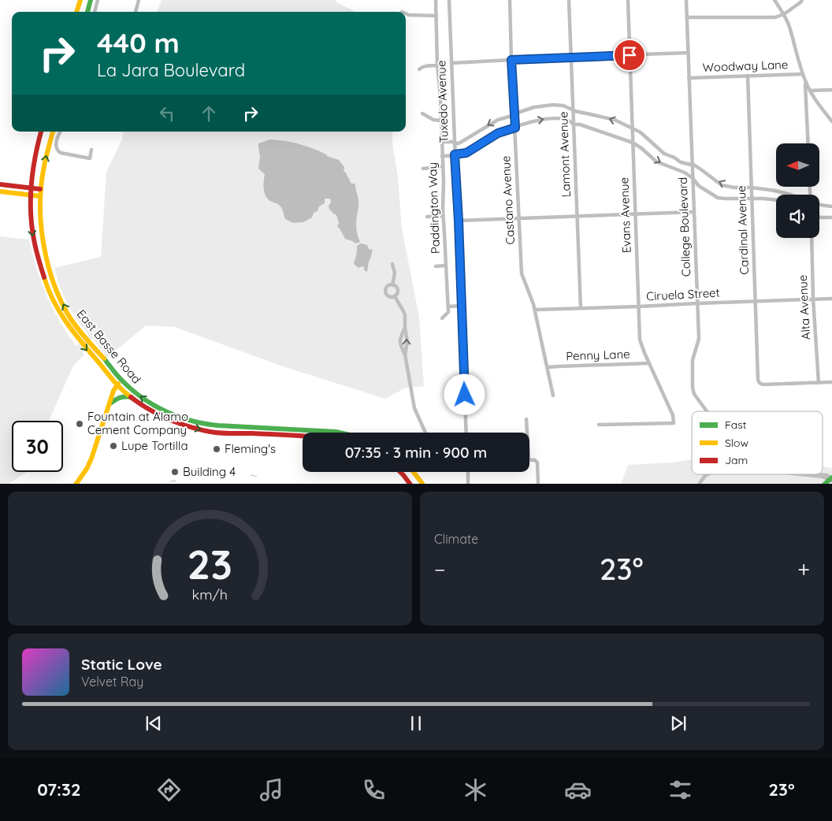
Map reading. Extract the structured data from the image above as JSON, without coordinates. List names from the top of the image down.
{
  "streets": {
    "main road": ["East Basse Road"],
    "street": [
      "Woodway Lane",
      "Tuxedo Avenue",
      "Lamont Avenue",
      "Castano Avenue",
      "Paddington Way",
      "Evans Avenue",
      "College Boulevard",
      "Cardinal Avenue",
      "Ciruela Street",
      "Alta Avenue",
      "Penny Lane"
    ]
  },
  "crossings": [
    ["Woodway Lane", "Tuxedo Avenue"],
    ["Woodway Lane", "Lamont Avenue"],
    ["Woodway Lane", "Castano Avenue"],
    ["Woodway Lane", "Evans Avenue"],
    ["Woodway Lane", "College Boulevard"],
    ["Woodway Lane", "Cardinal Avenue"],
    ["Lamont Avenue", "Ciruela Street"],
    ["Castano Avenue", "Ciruela Street"],
    ["Castano Avenue", "Penny Lane"],
    ["Evans Avenue", "Ciruela Street"],
    ["Evans Avenue", "Penny Lane"],
    ["College Boulevard", "Ciruela Street"],
    ["Cardinal Avenue", "Ciruela Street"],
    ["Cardinal Avenue", "Alta Avenue"],
    ["Ciruela Street", "Alta Avenue"]
  ],
  "places": [
    "Fountain at Alamo Cement Company",
    "Lupe Tortilla",
    "Fleming's",
    "Building 4"
  ],
  "legend": ["Fast", "Slow", "Jam"],
  "north": "left",
  "page": {
    "turn": ["440 m", "La Jara Boulevard"],
    "limit": "30",
    "trip": "07:35 · 3 min · 900 m",
    "tile": "Climate",
    "heat": ["−", "23°", "+"],
    "song": ["Static Love", "Velvet Ray"],
    "tabs": ["07:32", "23°"],
    "gauge": ["23", "km/h"]
  }
}
